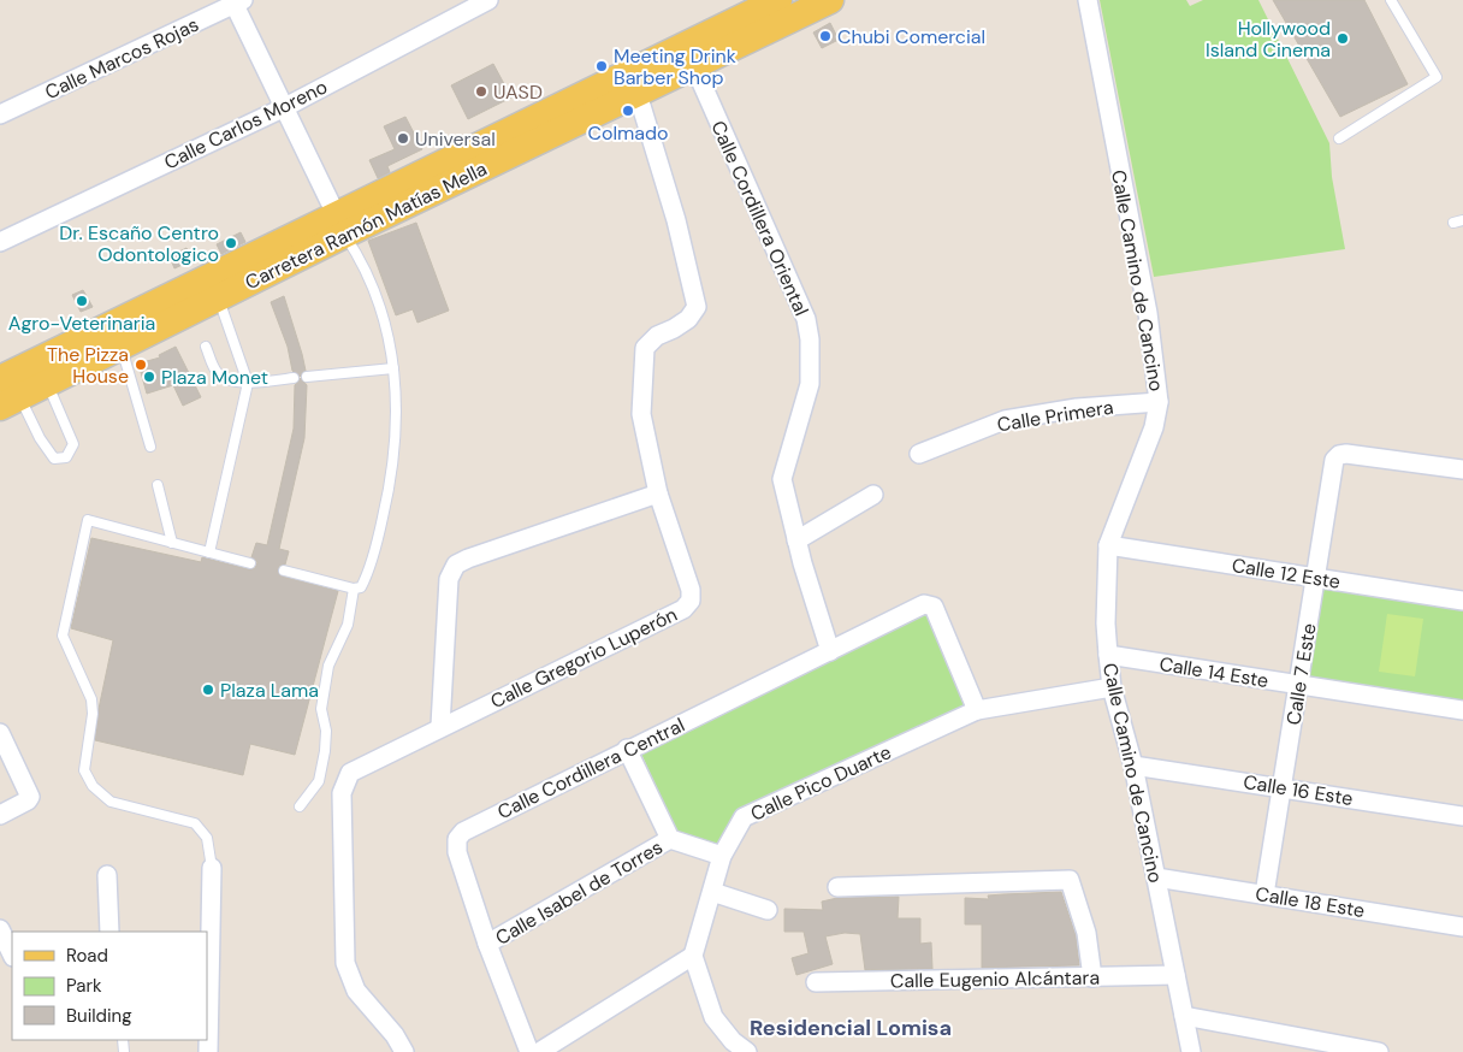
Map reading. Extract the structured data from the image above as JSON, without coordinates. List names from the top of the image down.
{
  "streets": {
    "main road": ["Carretera Ramón Matías Mella"],
    "street": [
      "Calle Marcos Rojas",
      "Calle Carlos Moreno",
      "Calle Cordillera Oriental",
      "Calle Camino de Cancino",
      "Calle Primera",
      "Calle 12 Este",
      "Calle Gregorio Luperón",
      "Calle 14 Este",
      "Calle 7 Este",
      "Calle Cordillera Central",
      "Calle Pico Duarte",
      "Calle 16 Este",
      "Calle Isabel de Torres",
      "Calle 18 Este",
      "Calle Eugenio Alcántara"
    ]
  },
  "crossings": [
    ["Calle Cordillera Oriental", "Carretera Ramón Matías Mella"],
    ["Calle Cordillera Oriental", "Calle Cordillera Central"],
    ["Carretera Ramón Matías Mella", "Calle Gregorio Luperón"],
    ["Calle Camino de Cancino", "Calle Primera"],
    ["Calle Camino de Cancino", "Calle 12 Este"],
    ["Calle Camino de Cancino", "Calle 14 Este"],
    ["Calle Camino de Cancino", "Calle Pico Duarte"],
    ["Calle Camino de Cancino", "Calle 16 Este"],
    ["Calle Camino de Cancino", "Calle 18 Este"],
    ["Calle Camino de Cancino", "Calle Eugenio Alcántara"],
    ["Calle 12 Este", "Calle 7 Este"],
    ["Calle 14 Este", "Calle 7 Este"],
    ["Calle 7 Este", "Calle 16 Este"],
    ["Calle 7 Este", "Calle 18 Este"],
    ["Calle Cordillera Central", "Calle Pico Duarte"],
    ["Calle Cordillera Central", "Calle Isabel de Torres"]
  ],
  "districts": ["Residencial Lomisa"],
  "places": [
    "Chubi Comercial",
    "Hollywood Island Cinema",
    "Meeting Drink Barber Shop",
    "UASD",
    "Colmado",
    "Universal",
    "Dr. Escaño Centro Odontologico",
    "Agro-Veterinaria",
    "The Pizza House",
    "Plaza Monet",
    "Plaza Lama"
  ],
  "legend": ["Road", "Park", "Building"]
}
